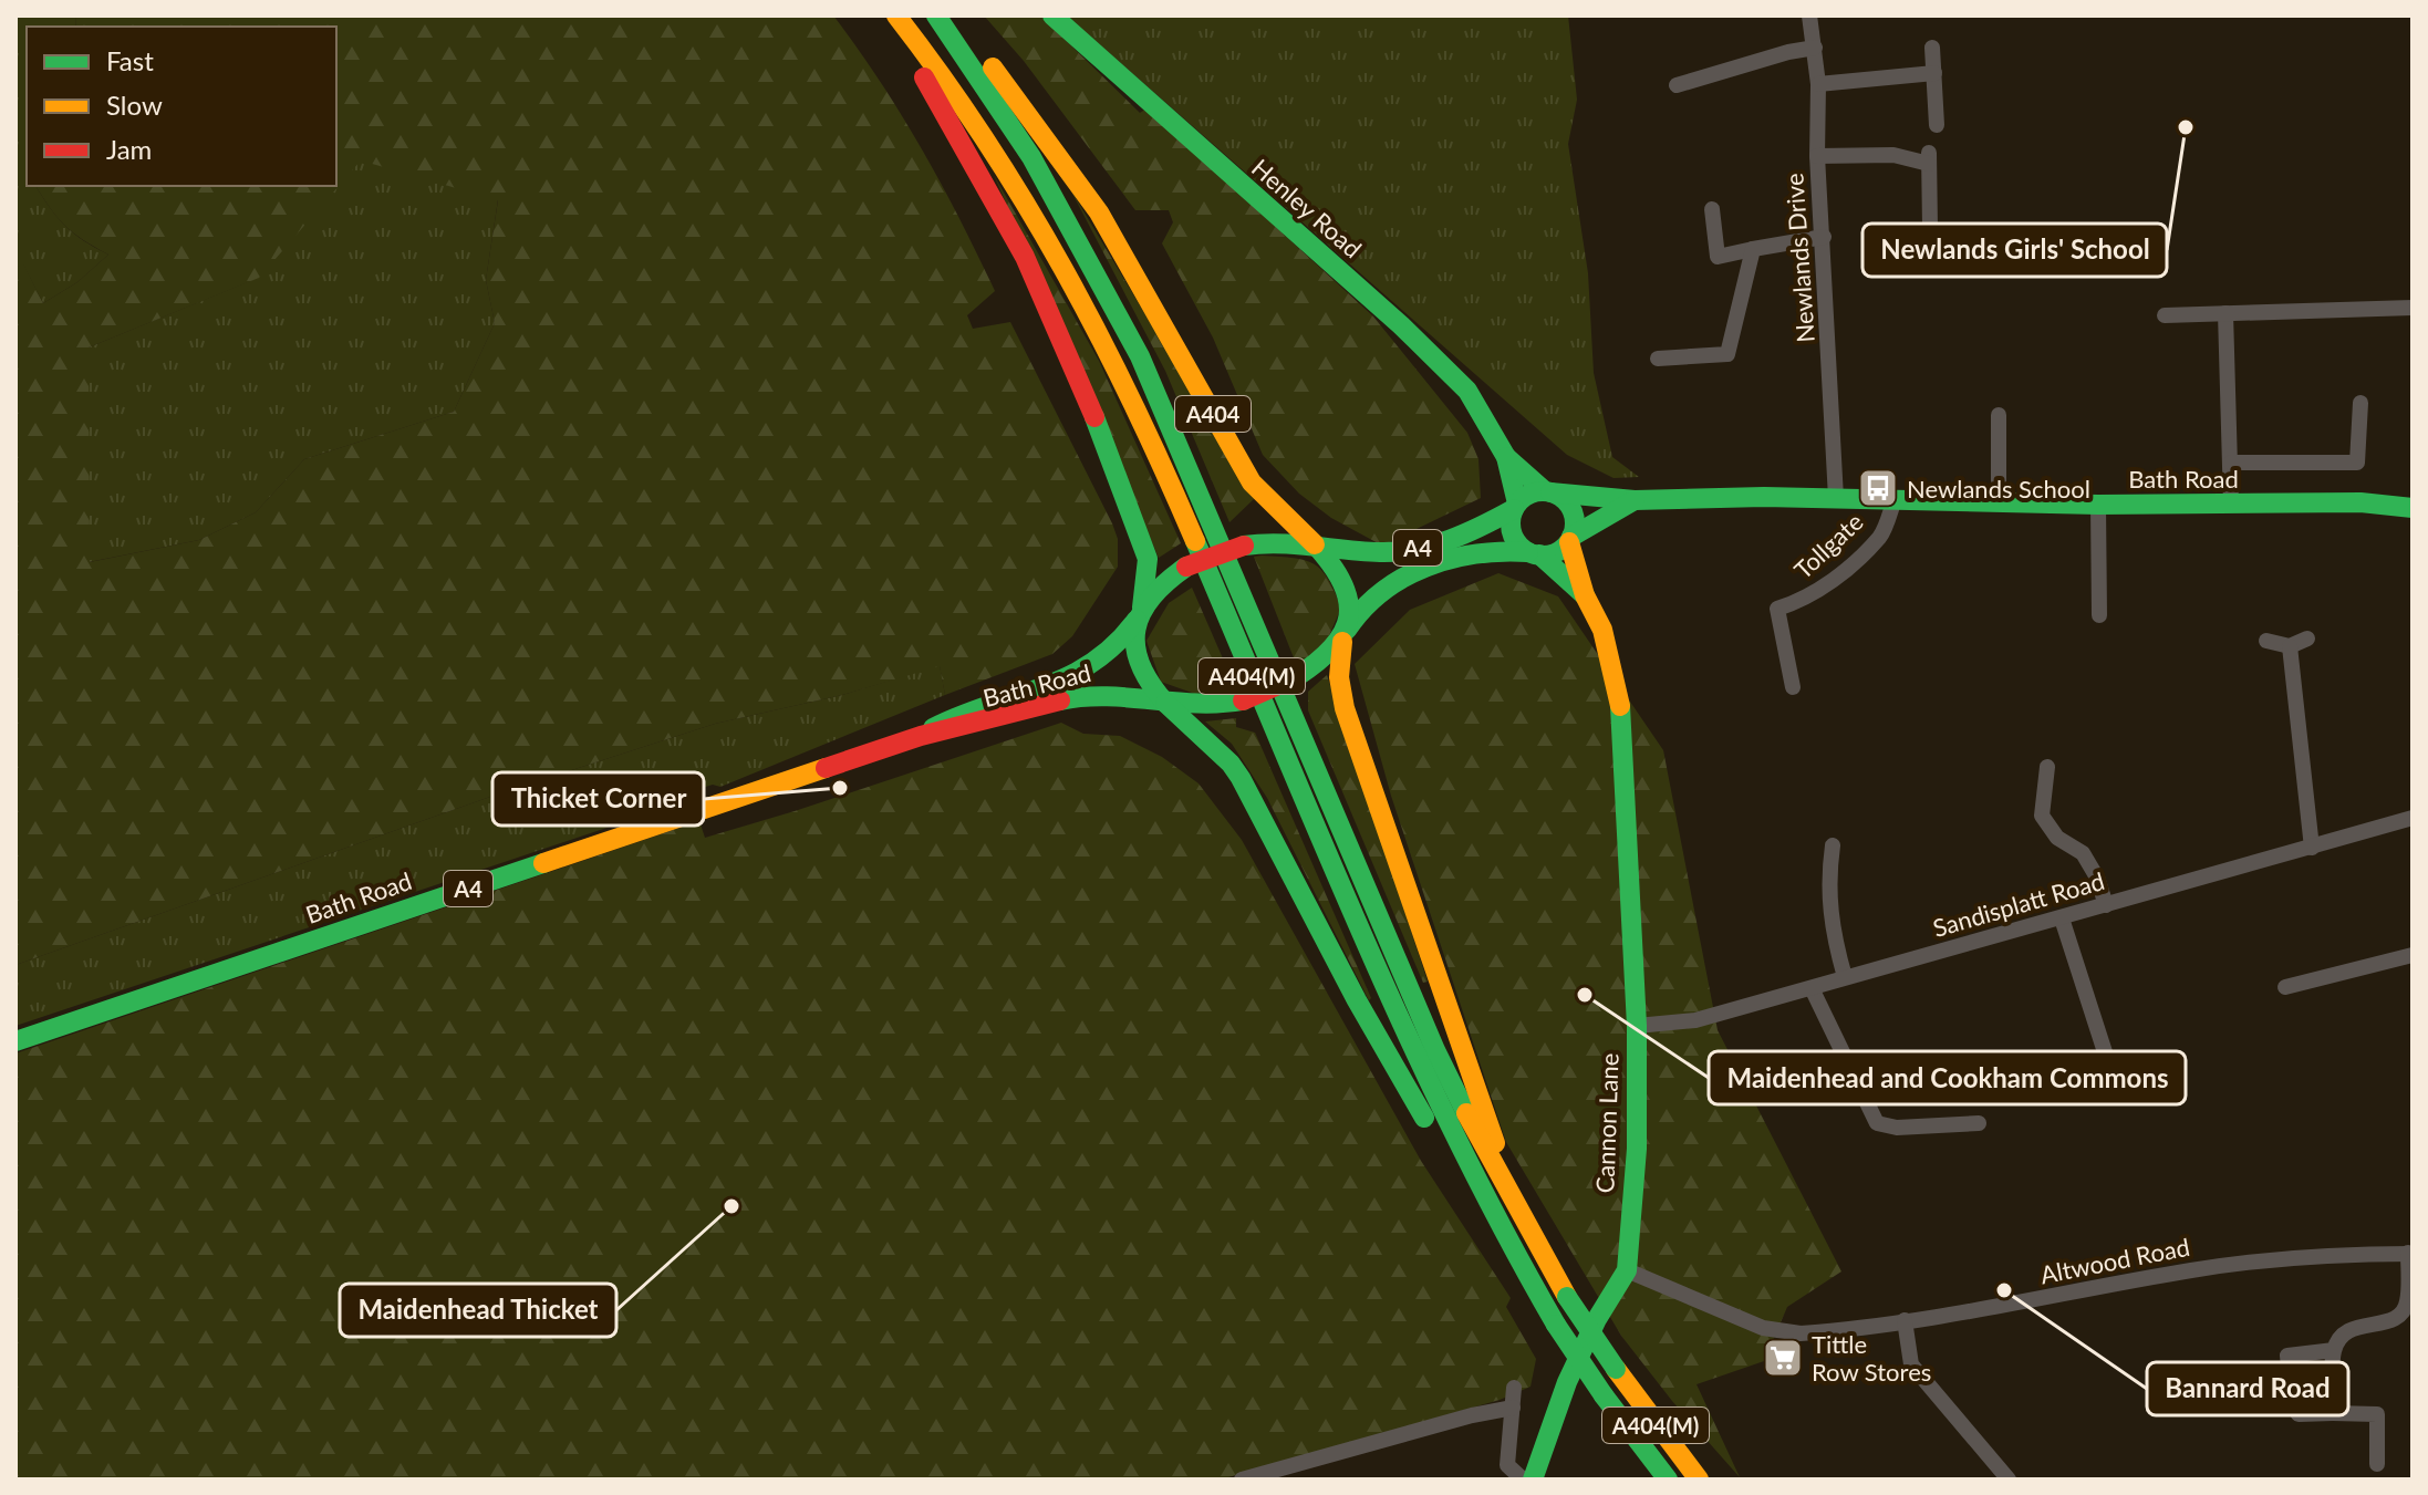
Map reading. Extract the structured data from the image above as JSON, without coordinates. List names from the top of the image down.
{
  "streets": {
    "main road": [
      "Henley Road",
      "A404",
      "Bath Road",
      "A4",
      "A404(M)",
      "Cannon Lane"
    ],
    "street": [
      "Newlands Drive",
      "Tollgate",
      "Sandisplatt Road",
      "Altwood Road"
    ]
  },
  "crossings": [
    ["Henley Road", "Bath Road"],
    ["Henley Road", "A4"],
    ["Henley Road", "Cannon Lane"],
    ["Newlands Drive", "Bath Road"],
    ["A404", "Bath Road"],
    ["A404", "A4"],
    ["A404", "A404(M)"],
    ["Bath Road", "Tollgate"],
    ["Bath Road", "A4"],
    ["Bath Road", "A404(M)"],
    ["Bath Road", "Cannon Lane"],
    ["A4", "A404(M)"],
    ["A4", "Cannon Lane"],
    ["Sandisplatt Road", "Cannon Lane"],
    ["Cannon Lane", "Altwood Road"]
  ],
  "places": {
    "other": [
      "Newlands Girls' School",
      "Thicket Corner",
      "Maidenhead and Cookham Commons",
      "Maidenhead Thicket",
      "Bannard Road"
    ],
    "bus stop": ["Newlands School"],
    "supermarket": ["Tittle Row Stores"]
  },
  "legend": ["Fast", "Slow", "Jam"]
}
